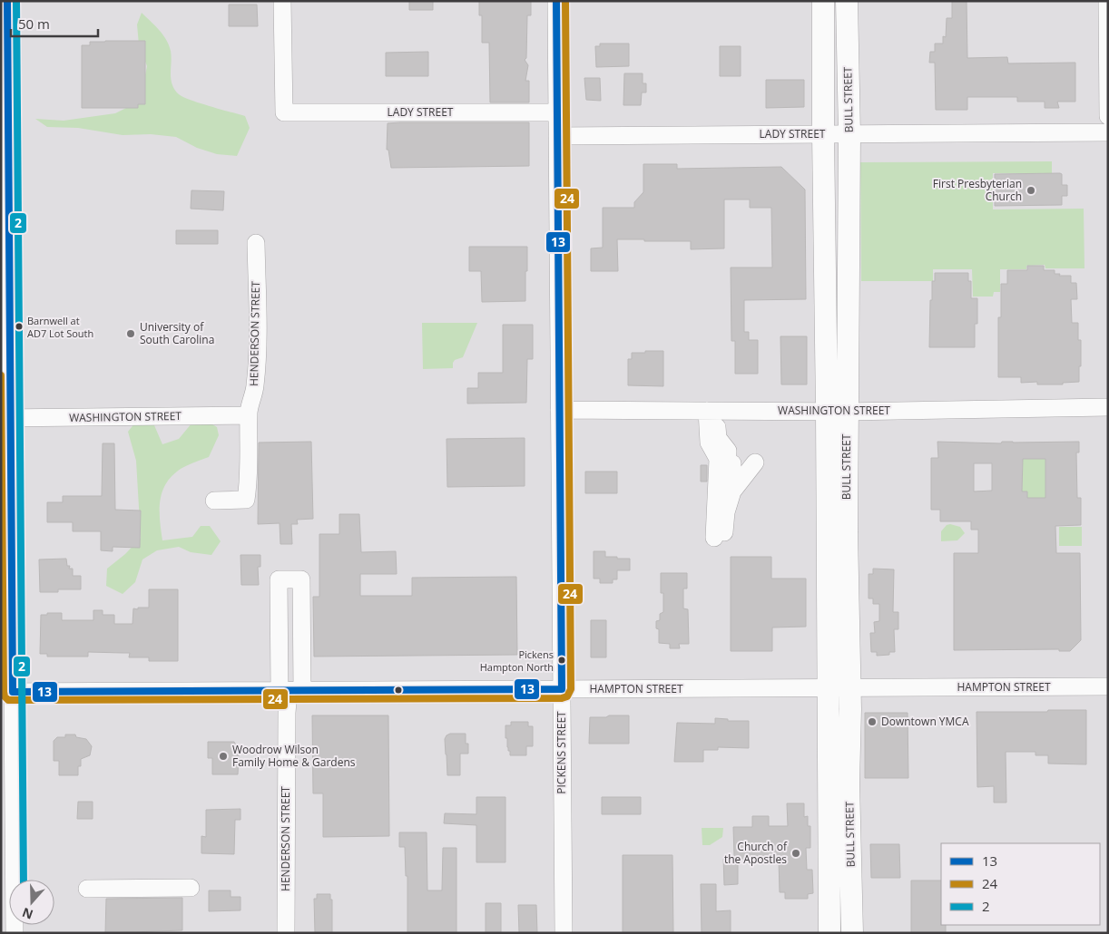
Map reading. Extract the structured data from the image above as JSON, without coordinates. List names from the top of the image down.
{
  "streets": {
    "main road": ["BULL STREET"],
    "street": [
      "LADY STREET",
      "HENDERSON STREET",
      "WASHINGTON STREET",
      "HAMPTON STREET",
      "PICKENS STREET"
    ]
  },
  "crossings": [
    ["BULL STREET", "LADY STREET"],
    ["BULL STREET", "WASHINGTON STREET"],
    ["BULL STREET", "HAMPTON STREET"],
    ["LADY STREET", "PICKENS STREET"],
    ["HENDERSON STREET", "WASHINGTON STREET"],
    ["HENDERSON STREET", "HAMPTON STREET"],
    ["WASHINGTON STREET", "PICKENS STREET"],
    ["HAMPTON STREET", "PICKENS STREET"]
  ],
  "places": [
    "First Presbyterian Church",
    "Barnwell at AD7 Lot South",
    "University of South Carolina",
    "Pickens Hampton North",
    "Downtown YMCA",
    "Woodrow Wilson Family Home & Gardens",
    "Church of the Apostles"
  ],
  "lines": ["transit line 13", "transit line 24", "transit line 2"],
  "legend": ["13", "24", "2"],
  "scale_bar": "50 m",
  "north": "bottom"
}
